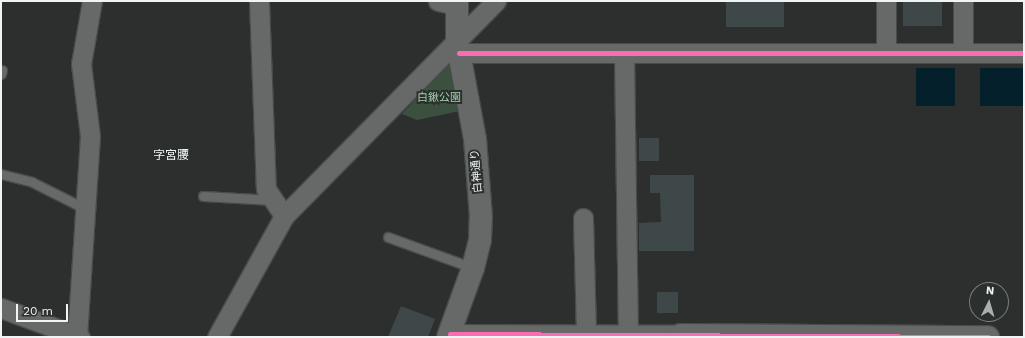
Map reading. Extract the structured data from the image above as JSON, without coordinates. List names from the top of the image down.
{
  "streets": {
    "street": ["白神通り"]
  },
  "districts": ["字宮腰"],
  "parks": ["白鍬公園"],
  "scale_bar": "20 m",
  "north": "top"
}
